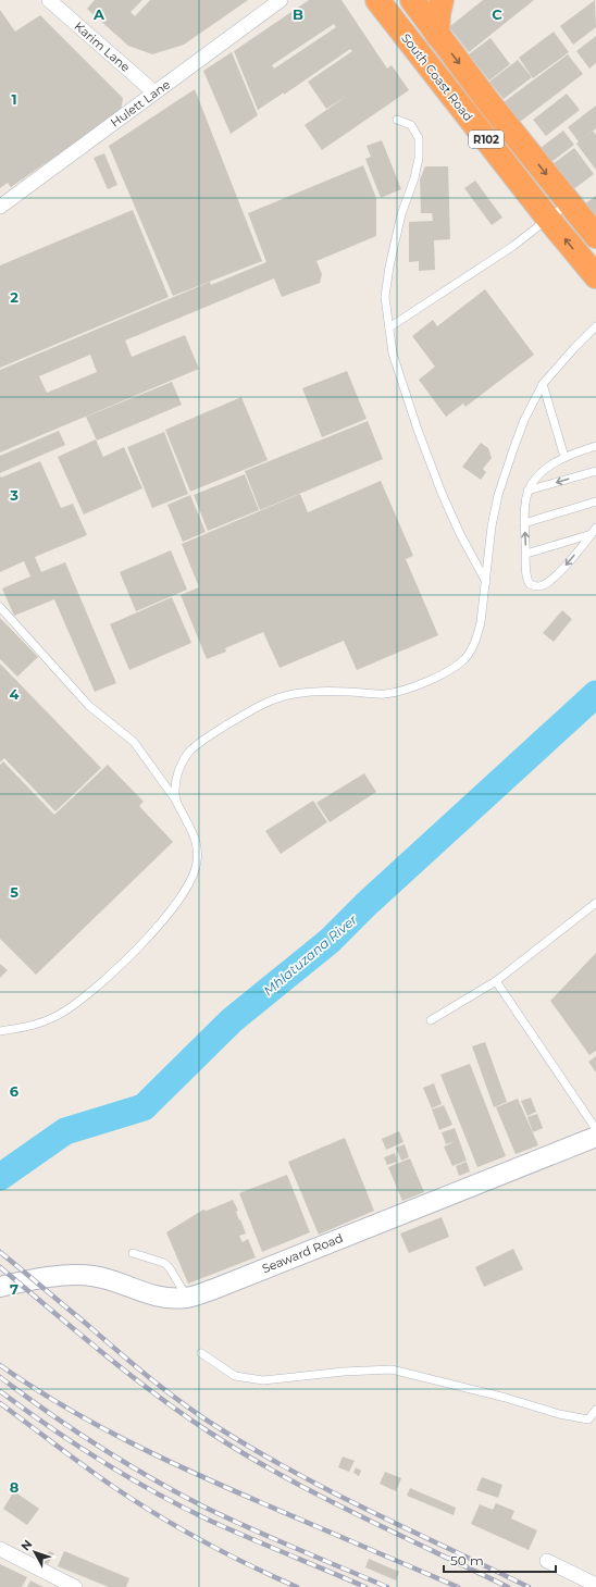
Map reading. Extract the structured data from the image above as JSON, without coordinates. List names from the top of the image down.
{
  "streets": {
    "highway": ["South Coast Road", "R102"],
    "street": ["Karim Lane", "Hulett Lane", "Seaward Road"]
  },
  "crossings": [
    ["Karim Lane", "Hulett Lane"]
  ],
  "water": ["Mhlatuzana River"],
  "scale_bar": "50 m",
  "north": "top left",
  "grid": {
    "columns": ["A", "B", "C"],
    "rows": [
      "1",
      "2",
      "3",
      "4",
      "5",
      "6",
      "7",
      "8"
    ]
  }
}
